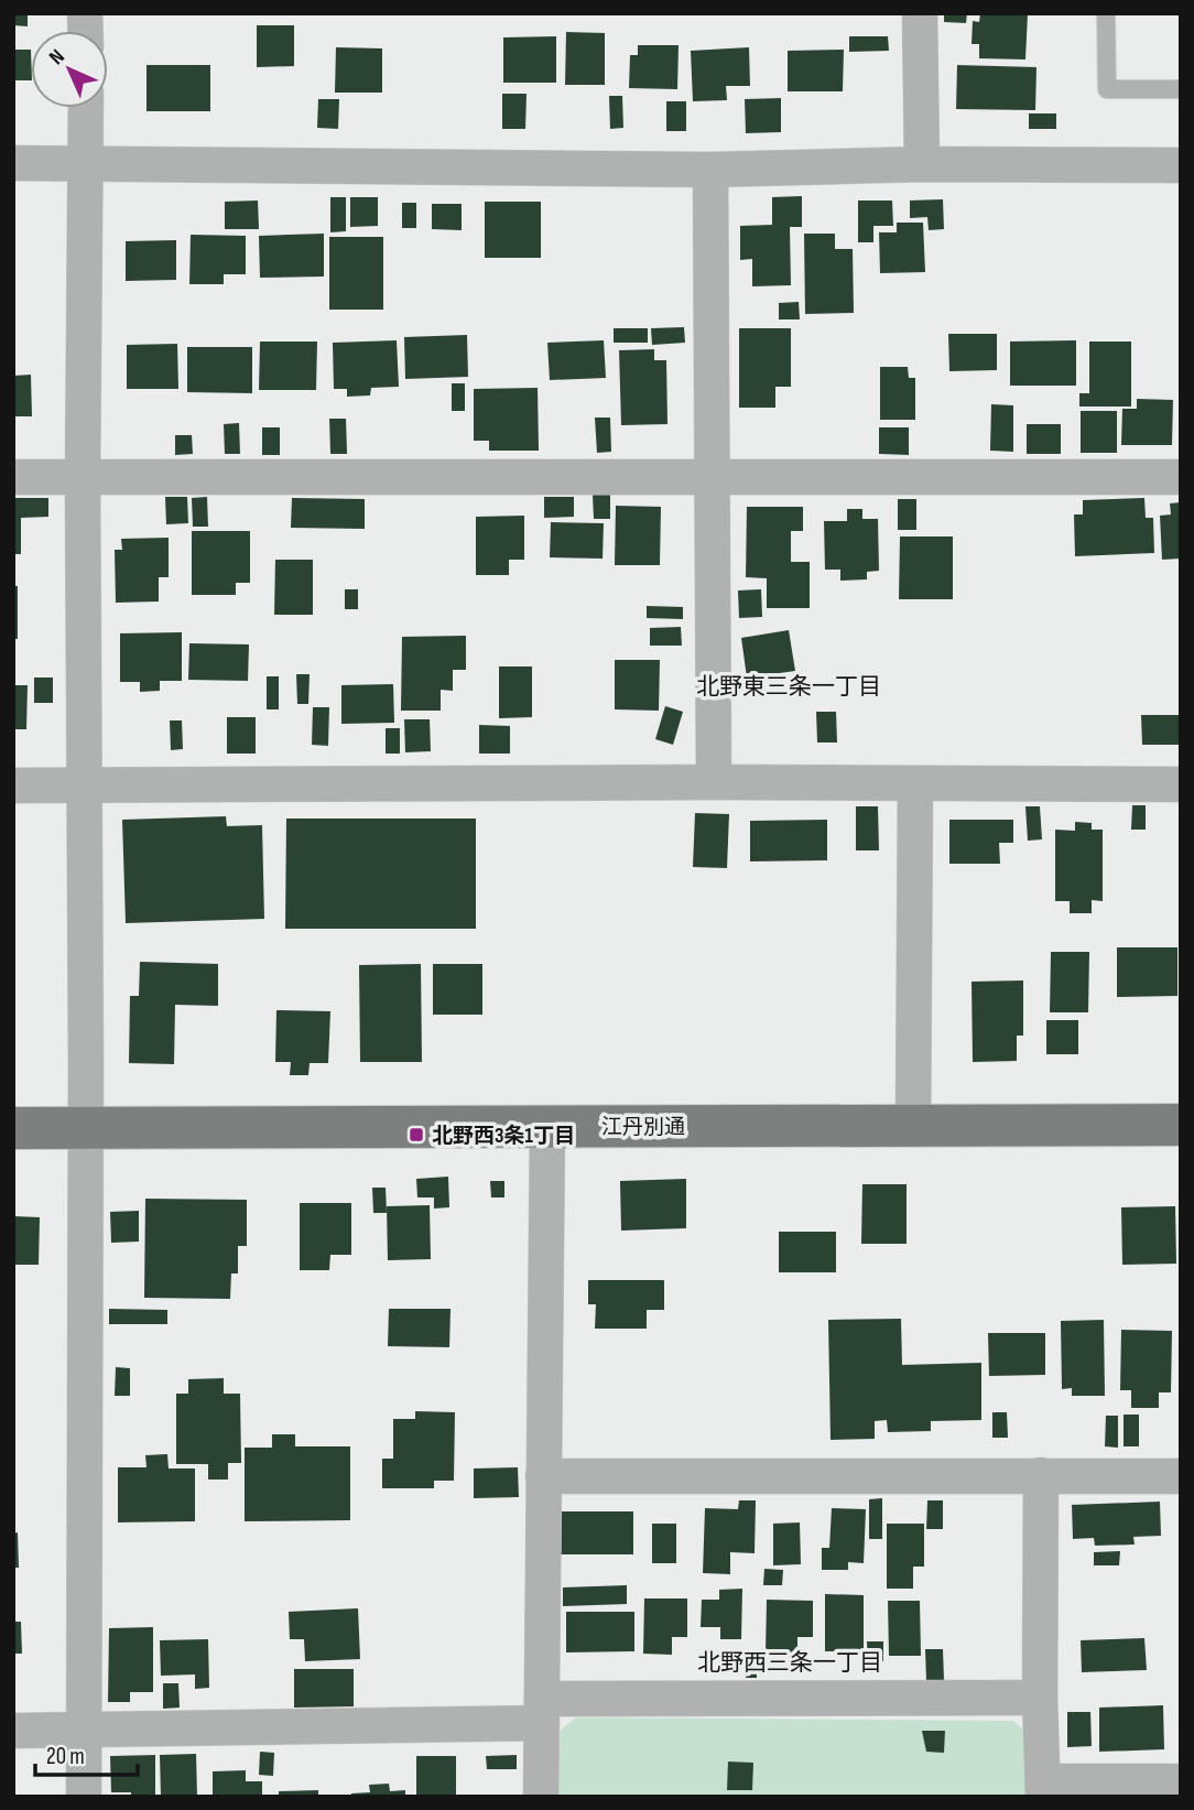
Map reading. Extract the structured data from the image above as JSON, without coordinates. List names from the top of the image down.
{
  "streets": {
    "main road": ["江丹別通"]
  },
  "districts": ["北野東三条一丁目", "北野西三条一丁目"],
  "places": {
    "transit": ["北野西3条1丁目"]
  },
  "scale_bar": "20 m",
  "north": "top left"
}
